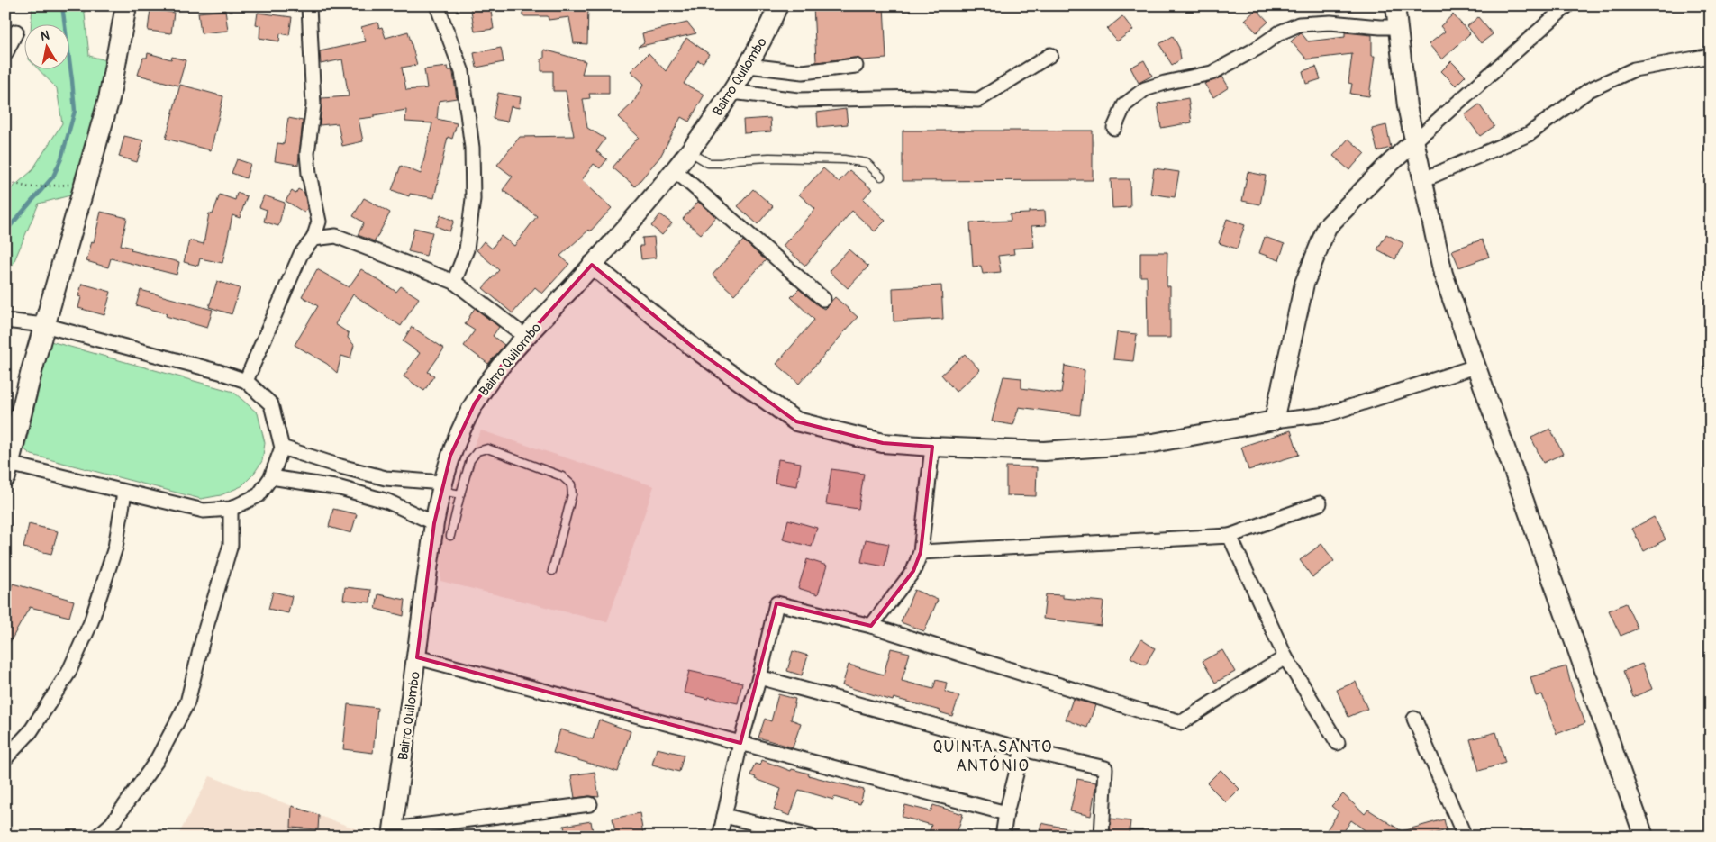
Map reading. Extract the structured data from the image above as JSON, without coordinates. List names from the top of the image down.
{
  "streets": {
    "street": ["Bairro Quilombo"]
  },
  "districts": ["QUINTA SANTO ANTÓNIO"],
  "north": "top"
}
